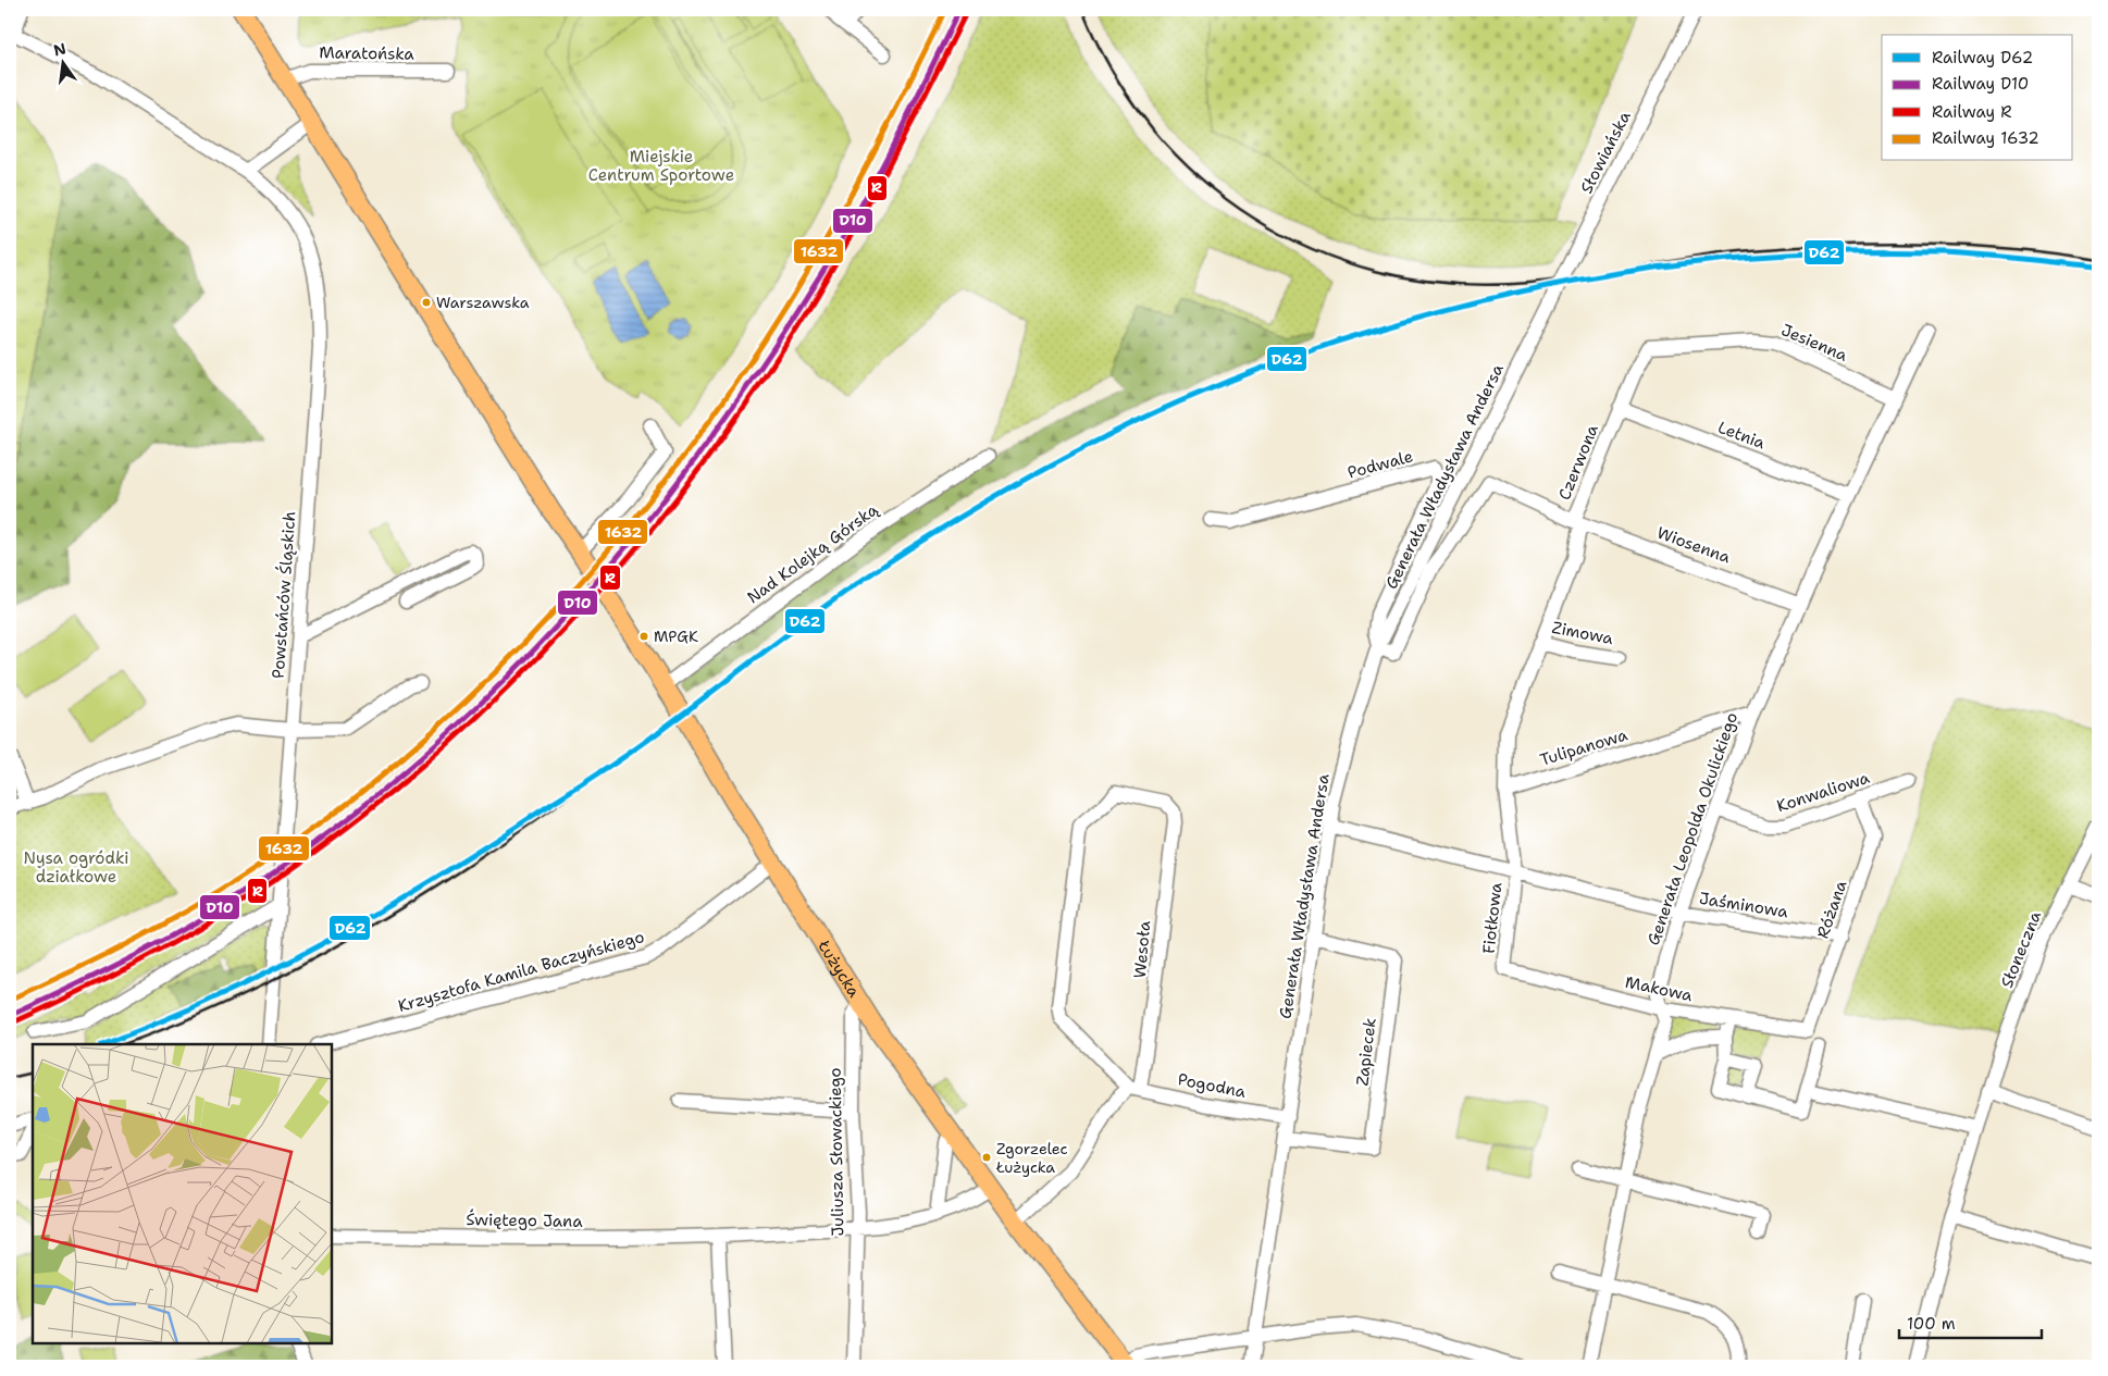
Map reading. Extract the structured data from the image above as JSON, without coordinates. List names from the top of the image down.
{
  "streets": {
    "main road": ["Łużycka"],
    "street": [
      "Maratońska",
      "Słowiańska",
      "Jesienna",
      "Letnia",
      "Czerwona",
      "Podwale",
      "Generała Władysława Andersa",
      "Wiosenna",
      "Nad Kolejką Górską",
      "Powstańców Śląskich",
      "Zimowa",
      "Tulipanowa",
      "Konwaliowa",
      "Generała Leopolda Okulickiego",
      "Jaśminowa",
      "Różana",
      "Fiołkowa",
      "Wesoła",
      "Słoneczna",
      "Krzysztofa Kamila Baczyńskiego",
      "Makowa",
      "Zapiecek",
      "Pogodna",
      "Juliusza Słowackiego",
      "Świętego Jana"
    ]
  },
  "crossings": [
    ["Słowiańska", "Generała Władysława Andersa"],
    ["Jesienna", "Czerwona"],
    ["Jesienna", "Generała Leopolda Okulickiego"],
    ["Letnia", "Czerwona"],
    ["Letnia", "Generała Leopolda Okulickiego"],
    ["Czerwona", "Podwale"],
    ["Czerwona", "Generała Władysława Andersa"],
    ["Czerwona", "Wiosenna"],
    ["Podwale", "Generała Władysława Andersa"],
    ["Generała Władysława Andersa", "Jaśminowa"],
    ["Generała Władysława Andersa", "Zapiecek"],
    ["Generała Władysława Andersa", "Pogodna"],
    ["Wiosenna", "Generała Leopolda Okulickiego"],
    ["Nad Kolejką Górską", "Łużycka"],
    ["Tulipanowa", "Generała Leopolda Okulickiego"],
    ["Konwaliowa", "Generała Leopolda Okulickiego"],
    ["Konwaliowa", "Różana"],
    ["Generała Leopolda Okulickiego", "Jaśminowa"],
    ["Generała Leopolda Okulickiego", "Makowa"],
    ["Jaśminowa", "Różana"],
    ["Jaśminowa", "Fiołkowa"],
    ["Różana", "Makowa"],
    ["Fiołkowa", "Makowa"],
    ["Wesoła", "Pogodna"],
    ["Łużycka", "Krzysztofa Kamila Baczyńskiego"],
    ["Łużycka", "Juliusza Słowackiego"],
    ["Łużycka", "Świętego Jana"],
    ["Juliusza Słowackiego", "Świętego Jana"]
  ],
  "parks": ["Miejskie Centrum Sportowe", "Nysa ogródki działkowe"],
  "places": ["Warszawska", "MPGK", "Zgorzelec Łużycka"],
  "lines": [
    "rail line D10",
    "rail line 1632",
    "rail line R",
    "rail line D62"
  ],
  "legend": [
    "Railway D62",
    "Railway D10",
    "Railway R",
    "Railway 1632"
  ],
  "scale_bar": "100 m",
  "north": "top"
}
